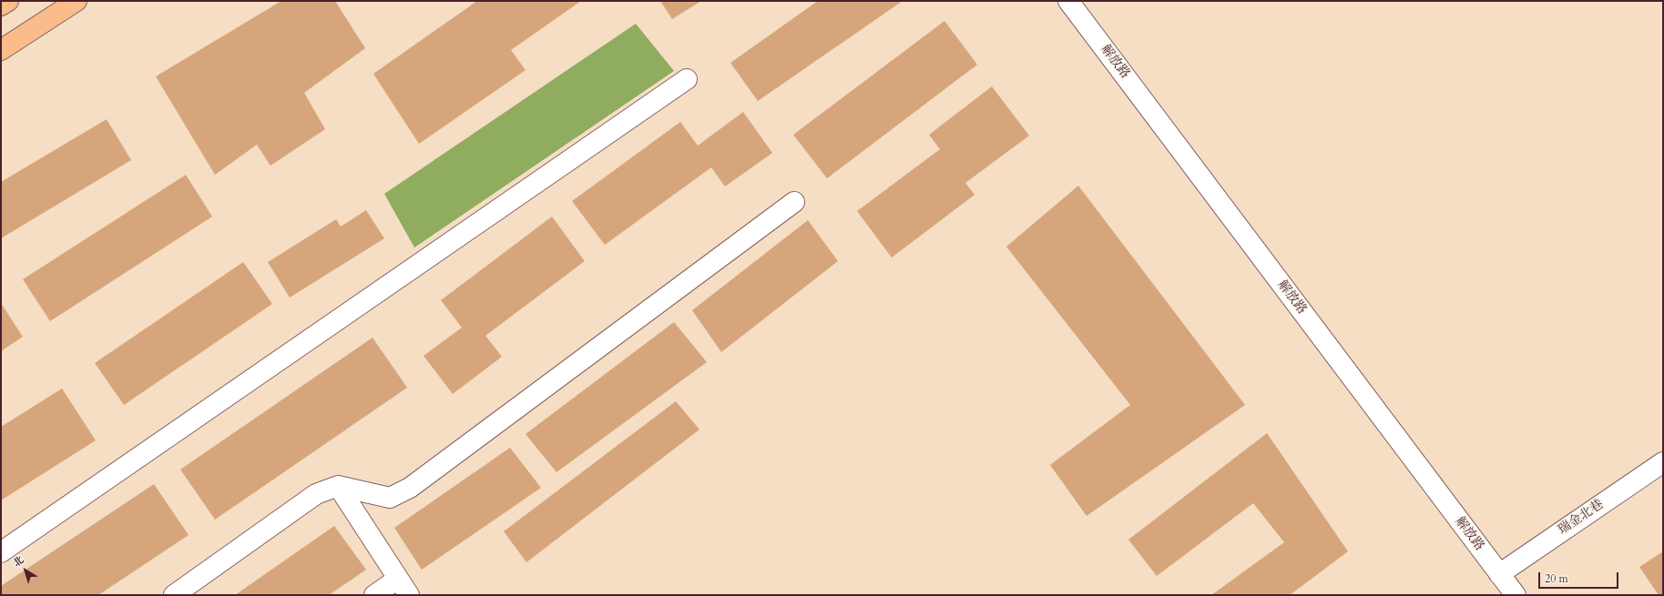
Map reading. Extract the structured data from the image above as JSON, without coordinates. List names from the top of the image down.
{
  "streets": {
    "street": ["解放路", "瑞金北巷"]
  },
  "crossings": [
    ["解放路", "瑞金北巷"]
  ],
  "scale_bar": "20 m",
  "north": "top left"
}
